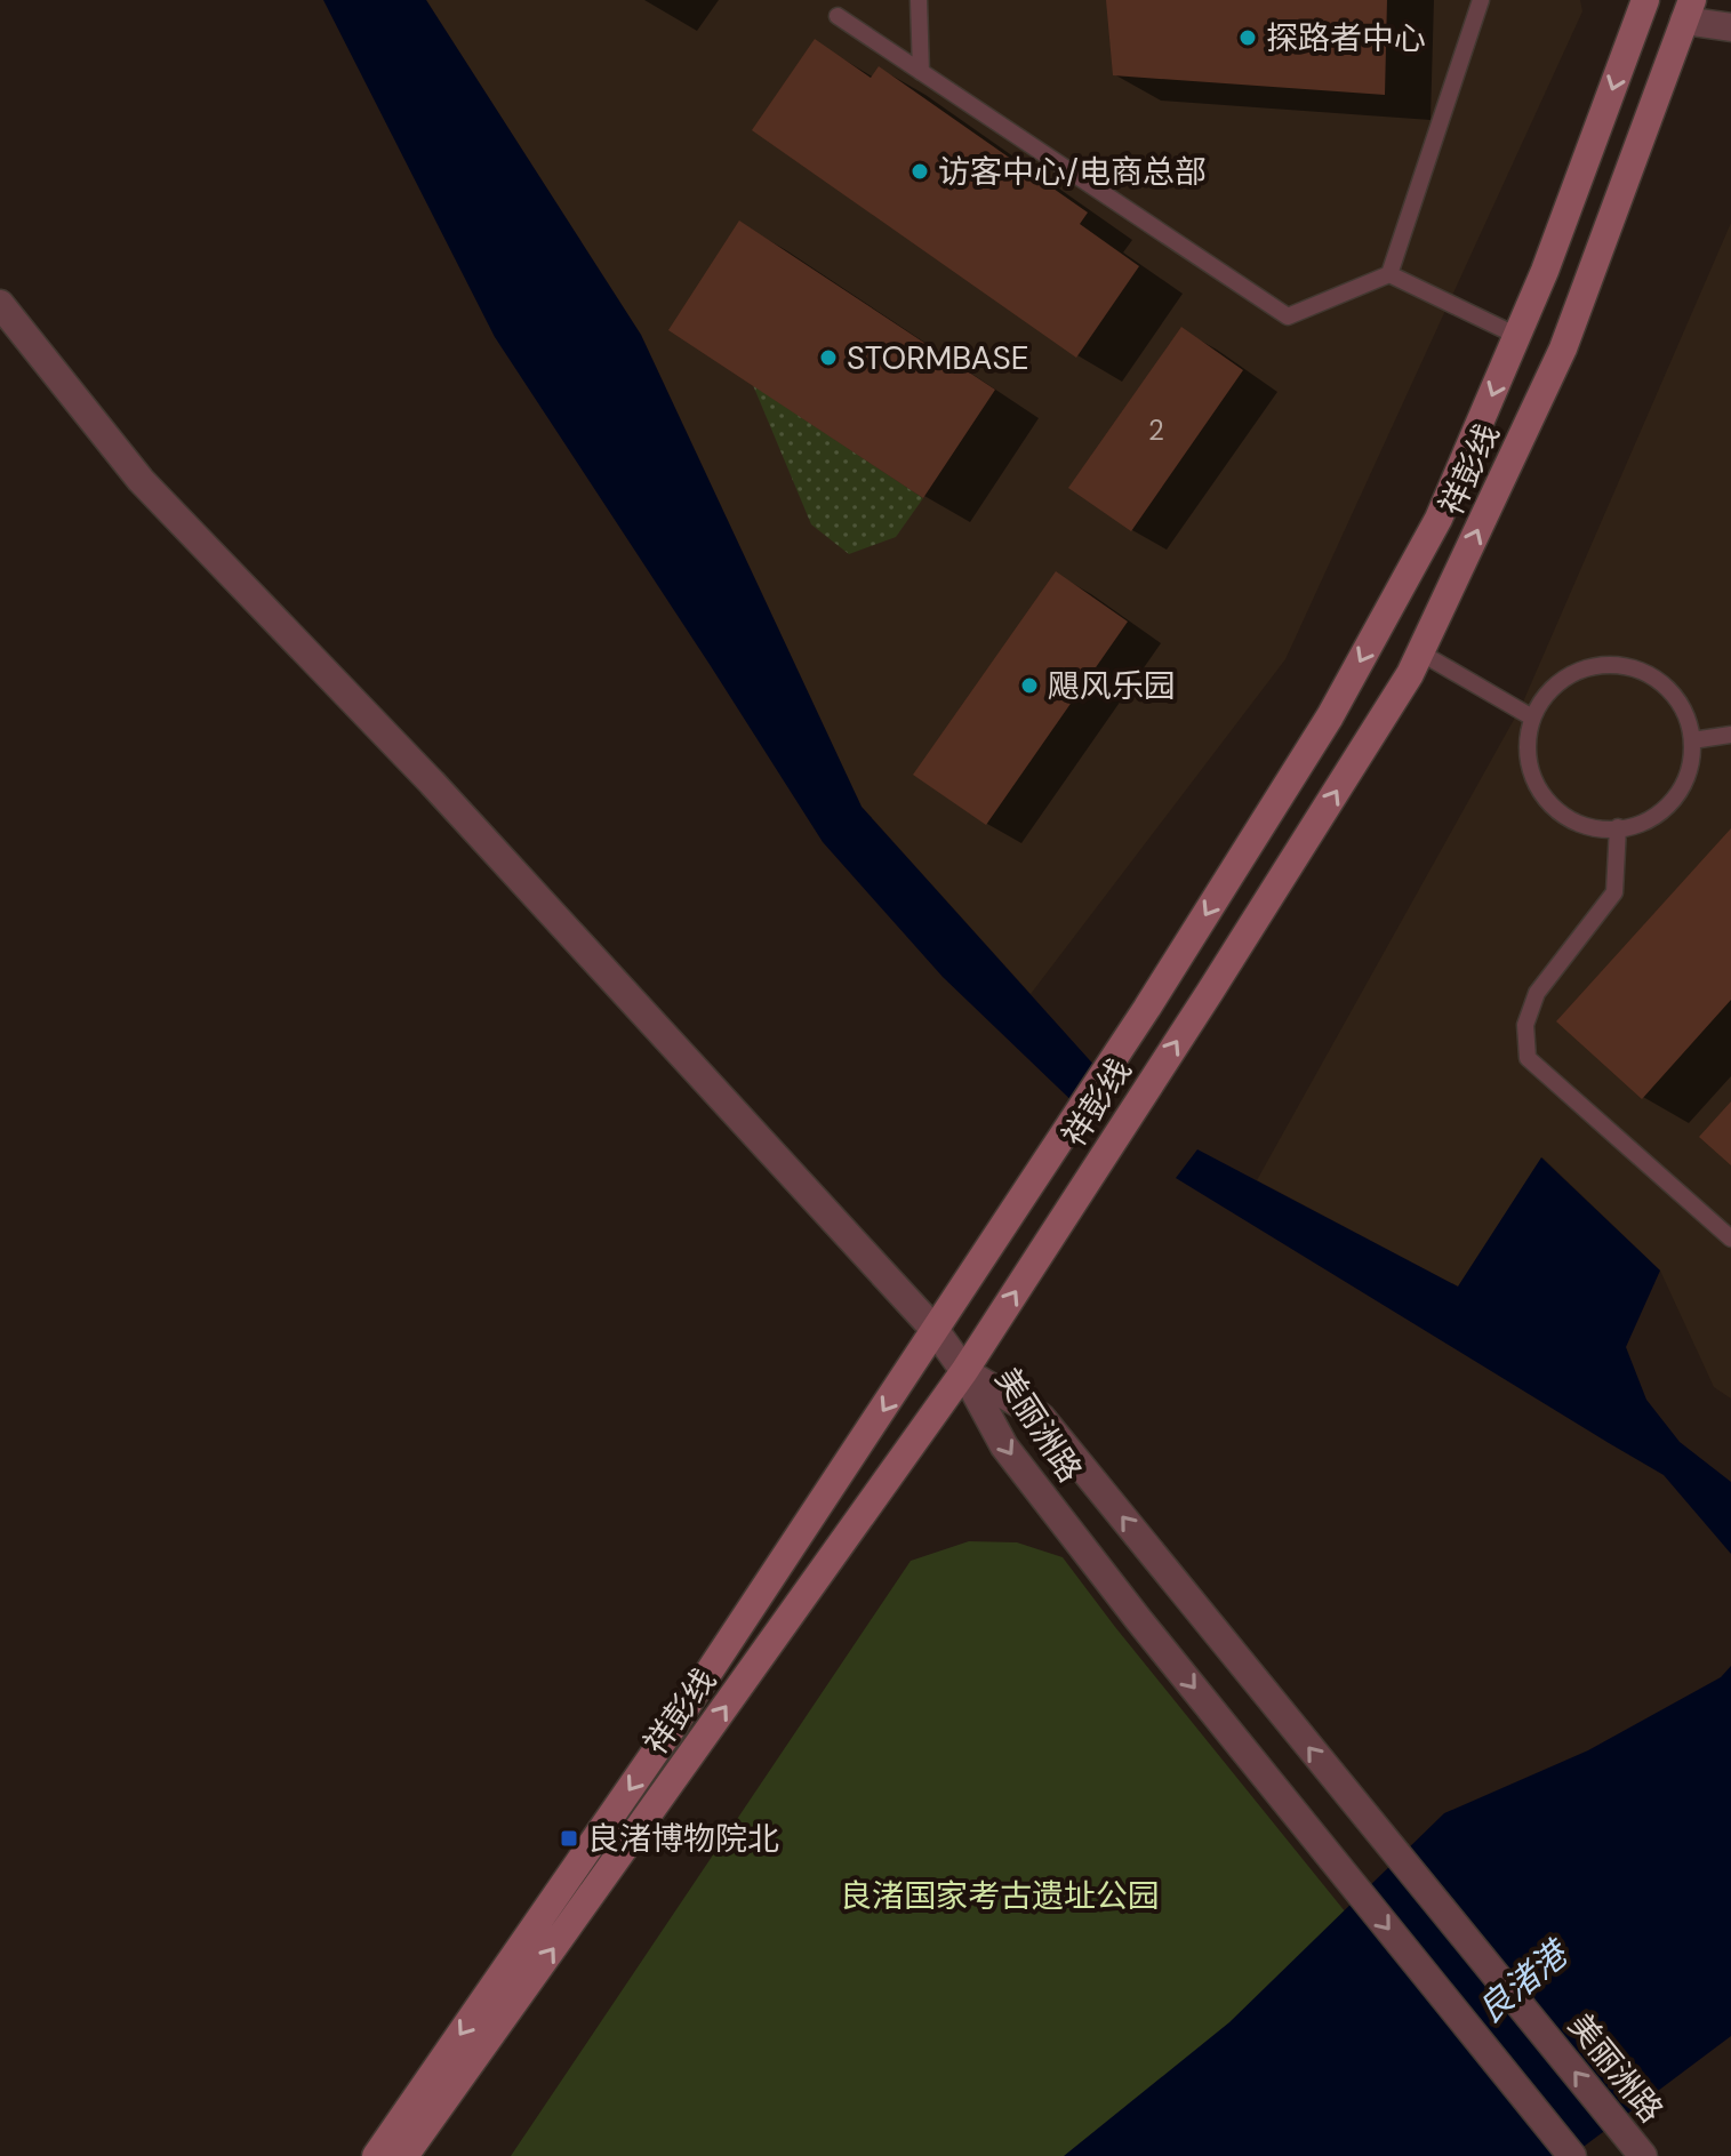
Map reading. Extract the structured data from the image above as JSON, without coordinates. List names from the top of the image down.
{
  "streets": {
    "main road": ["祥彭线"],
    "street": ["美丽洲路"]
  },
  "crossings": [
    ["祥彭线", "美丽洲路"]
  ],
  "water": ["良渚港"],
  "parks": ["良渚国家考古遗址公园"],
  "places": {
    "other": [
      "探路者中心",
      "访客中心/电商总部",
      "STORMBASE",
      "飓风乐园"
    ],
    "transit": ["良渚博物院北"]
  },
  "house_numbers": ["2"]
}
